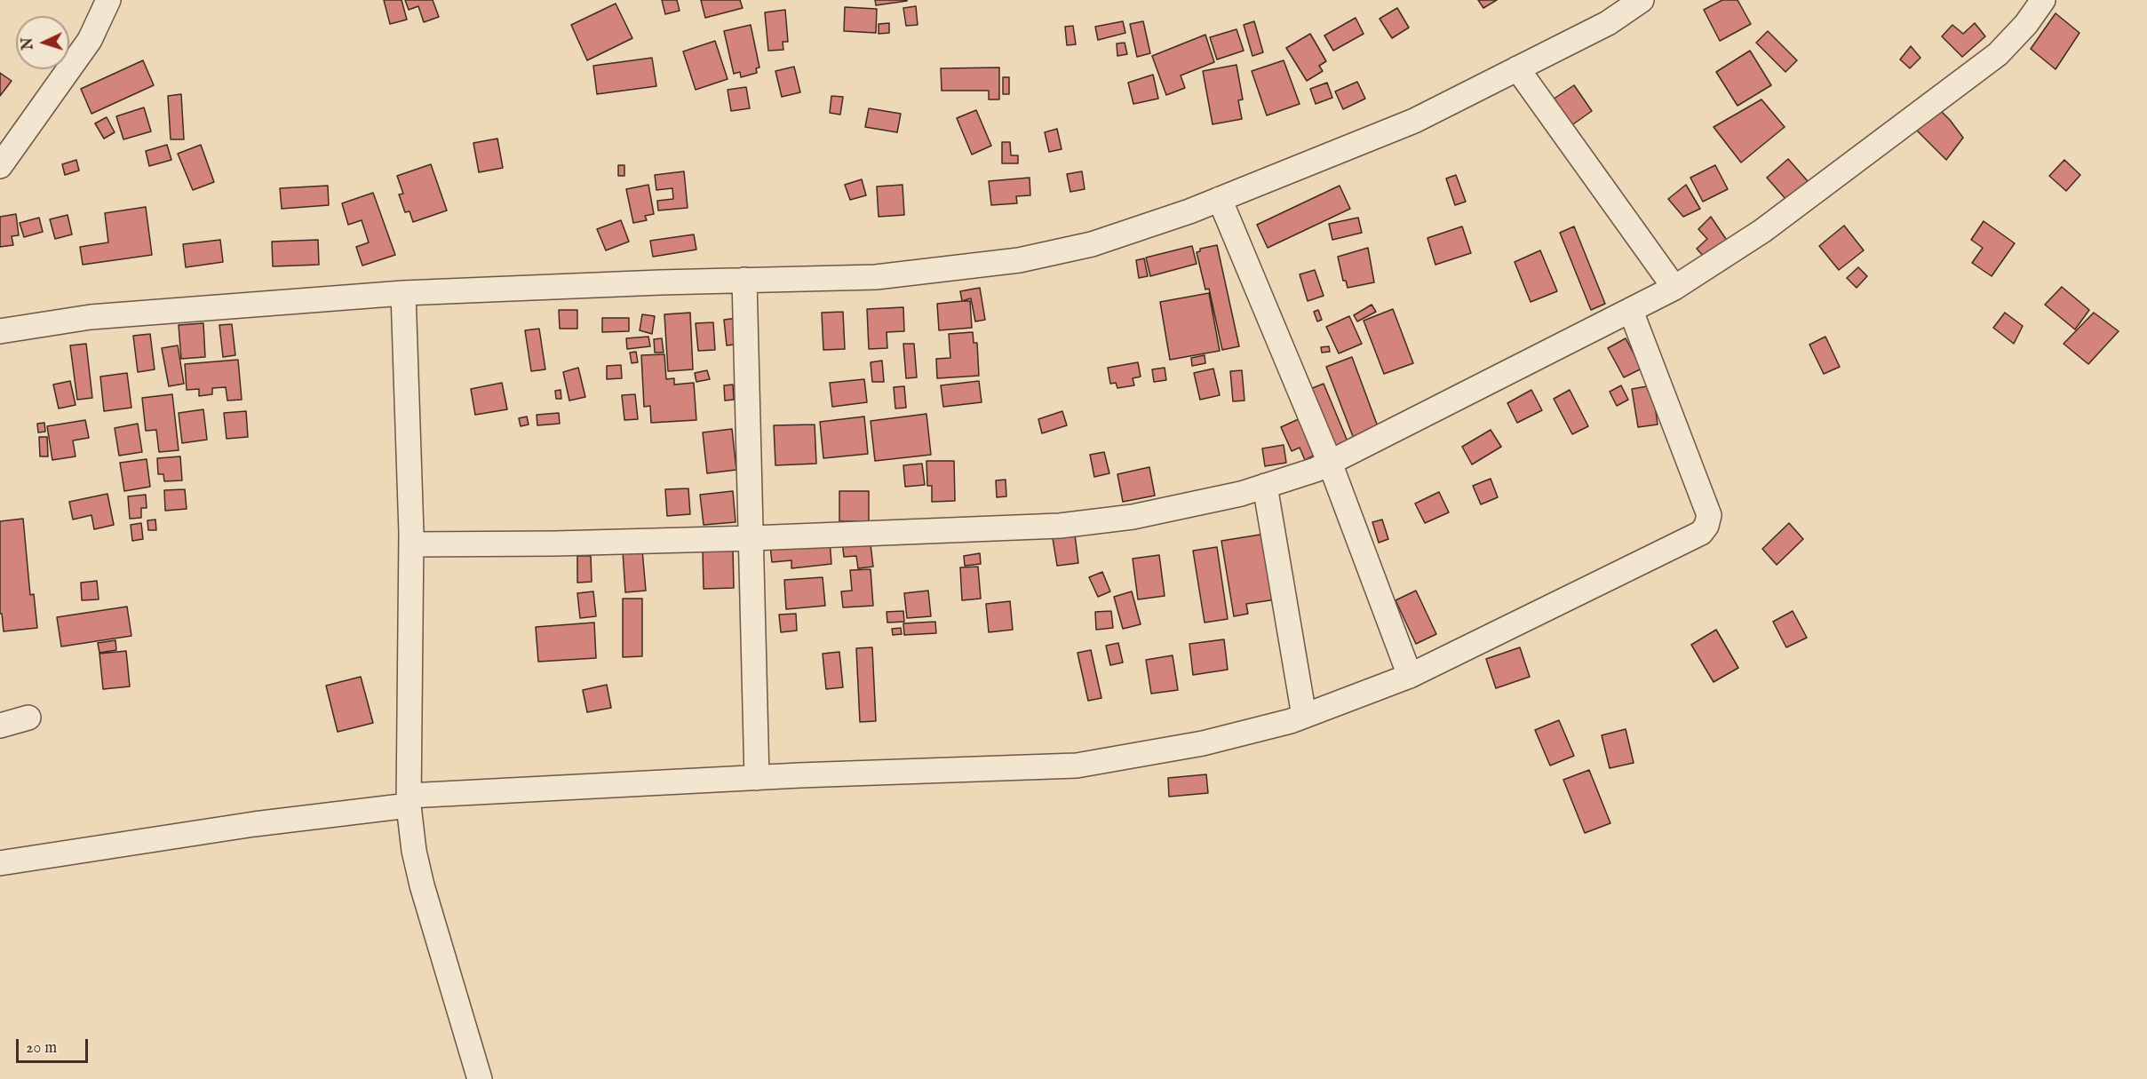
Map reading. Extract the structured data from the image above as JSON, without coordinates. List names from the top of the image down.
{
  "scale_bar": "20 m",
  "north": "left"
}
